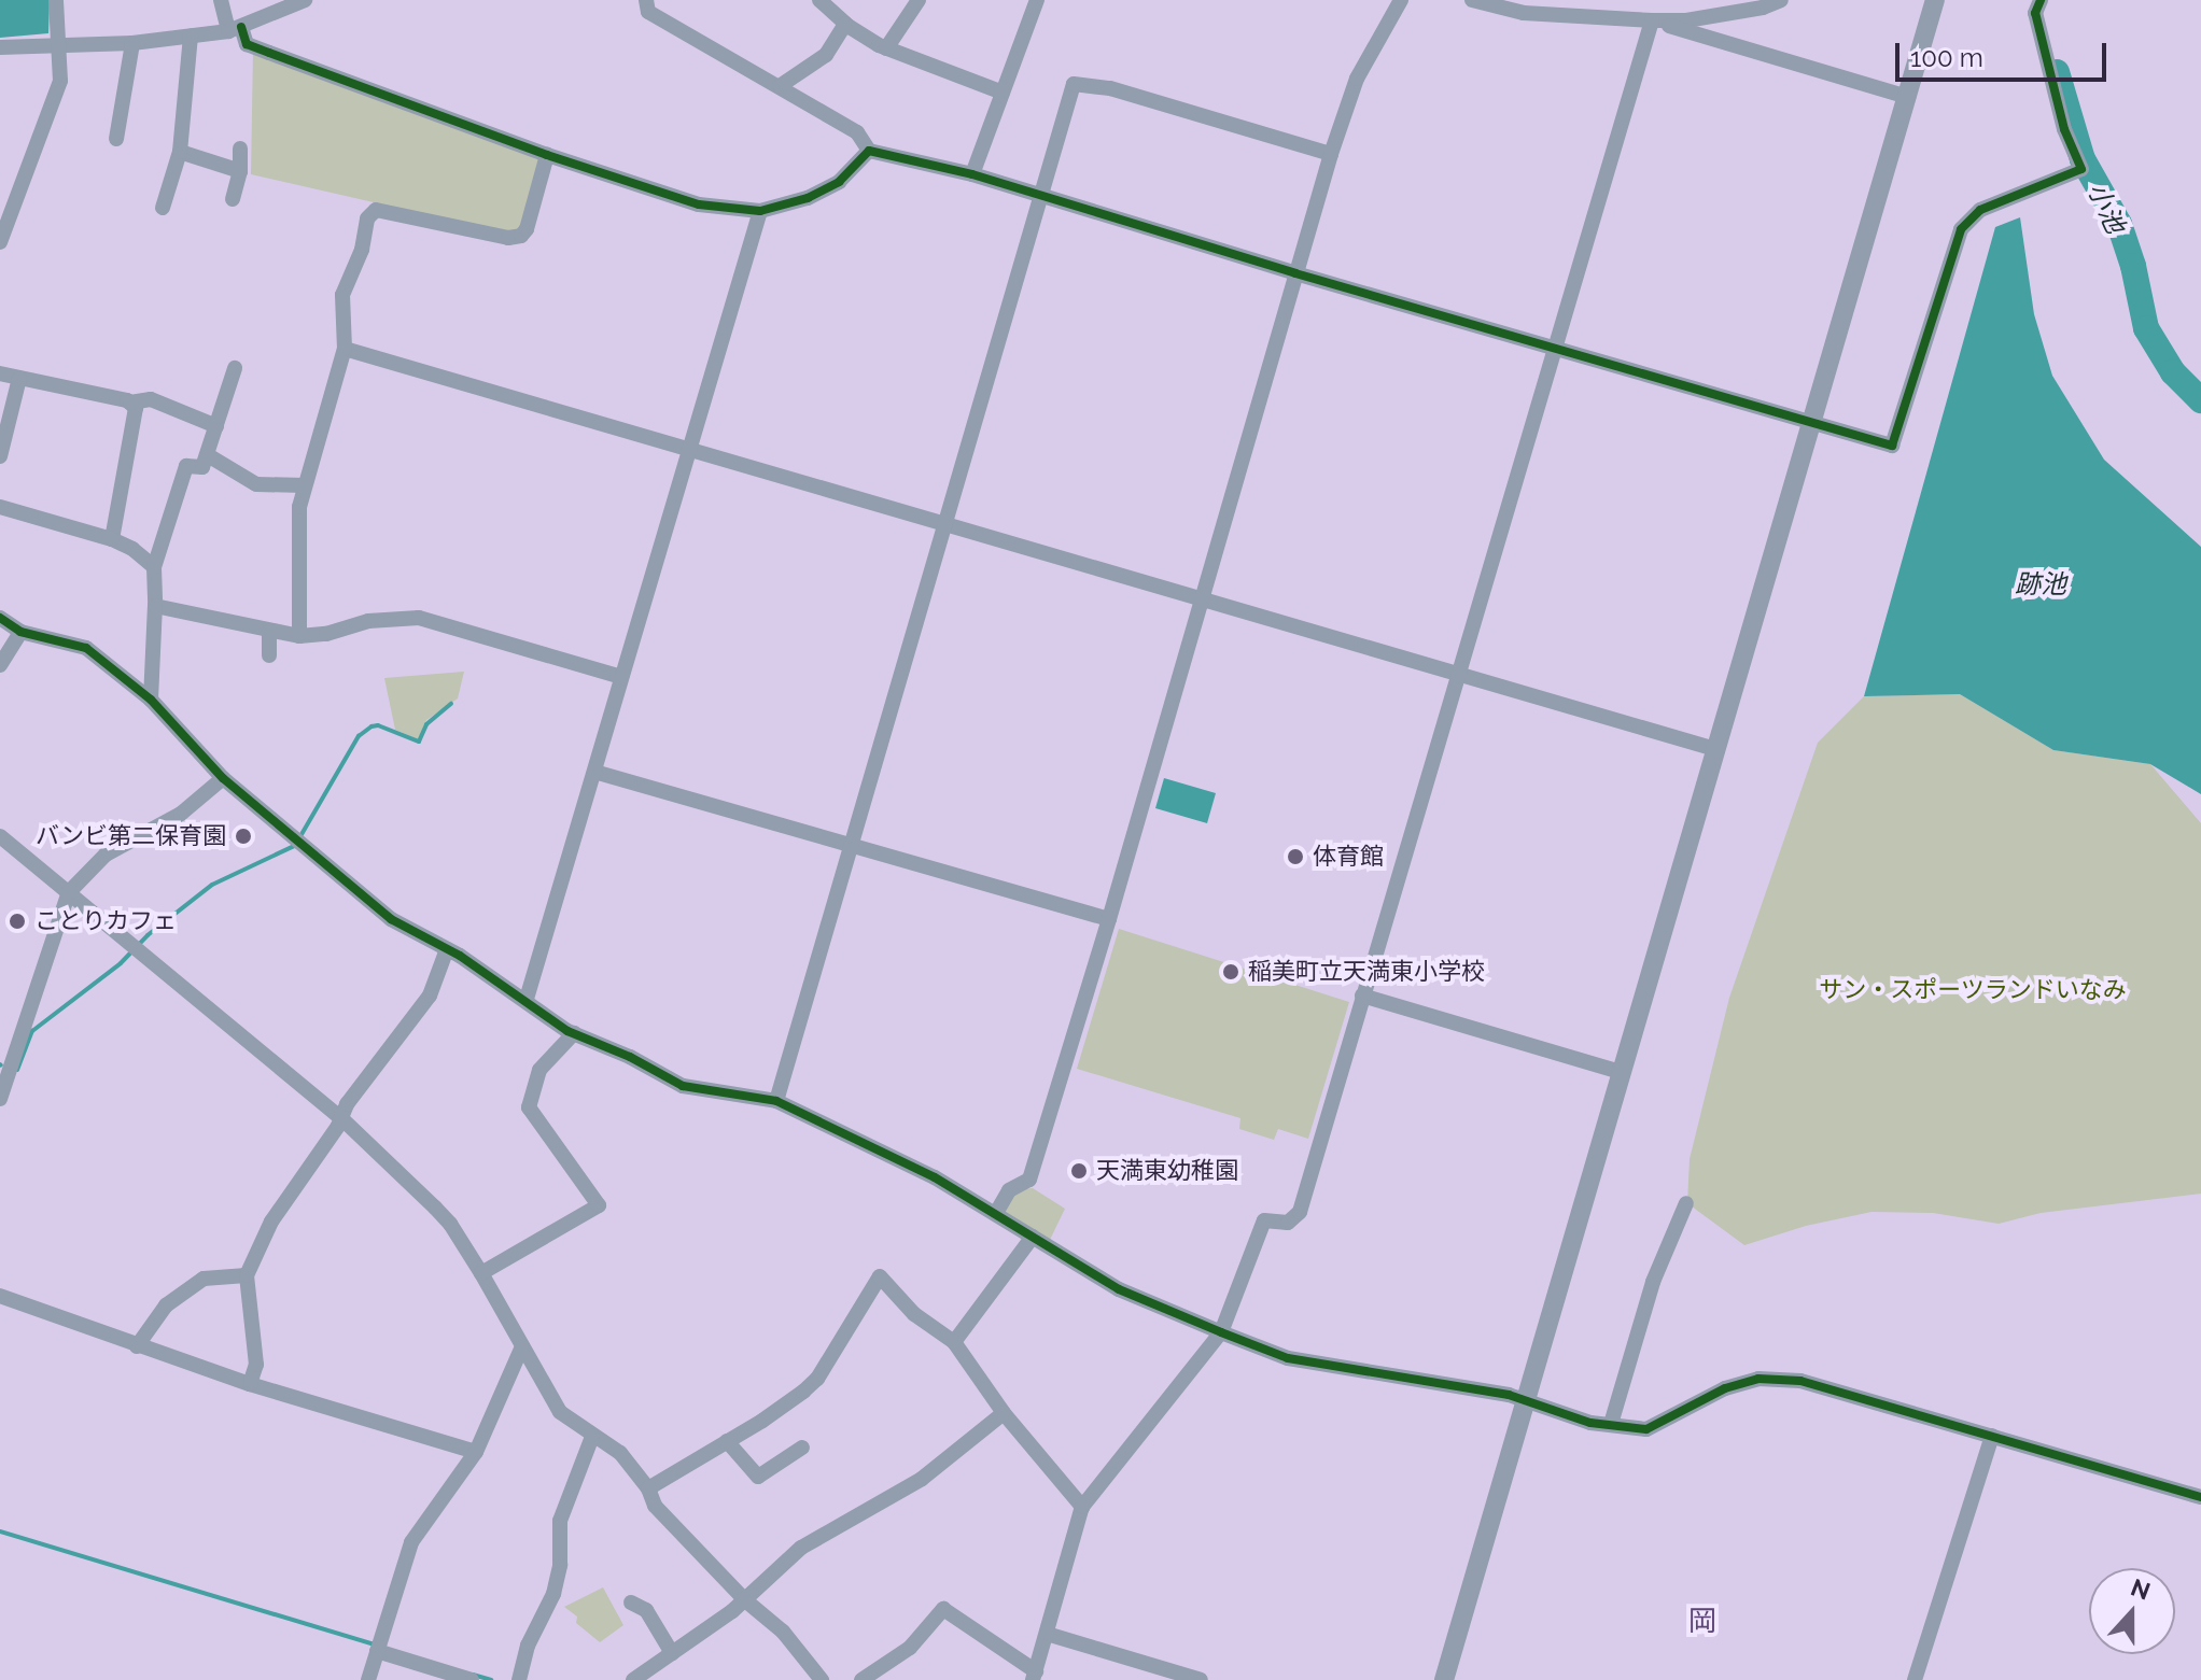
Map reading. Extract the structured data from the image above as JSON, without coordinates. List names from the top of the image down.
{
  "districts": ["岡"],
  "water": ["小池", "跡池"],
  "parks": ["サン・スポーツランドいなみ"],
  "places": [
    "バンビ第二保育園",
    "体育館",
    "ことりカフェ",
    "稲美町立天満東小学校",
    "天満東幼稚園"
  ],
  "scale_bar": "100 m",
  "north": "top"
}
